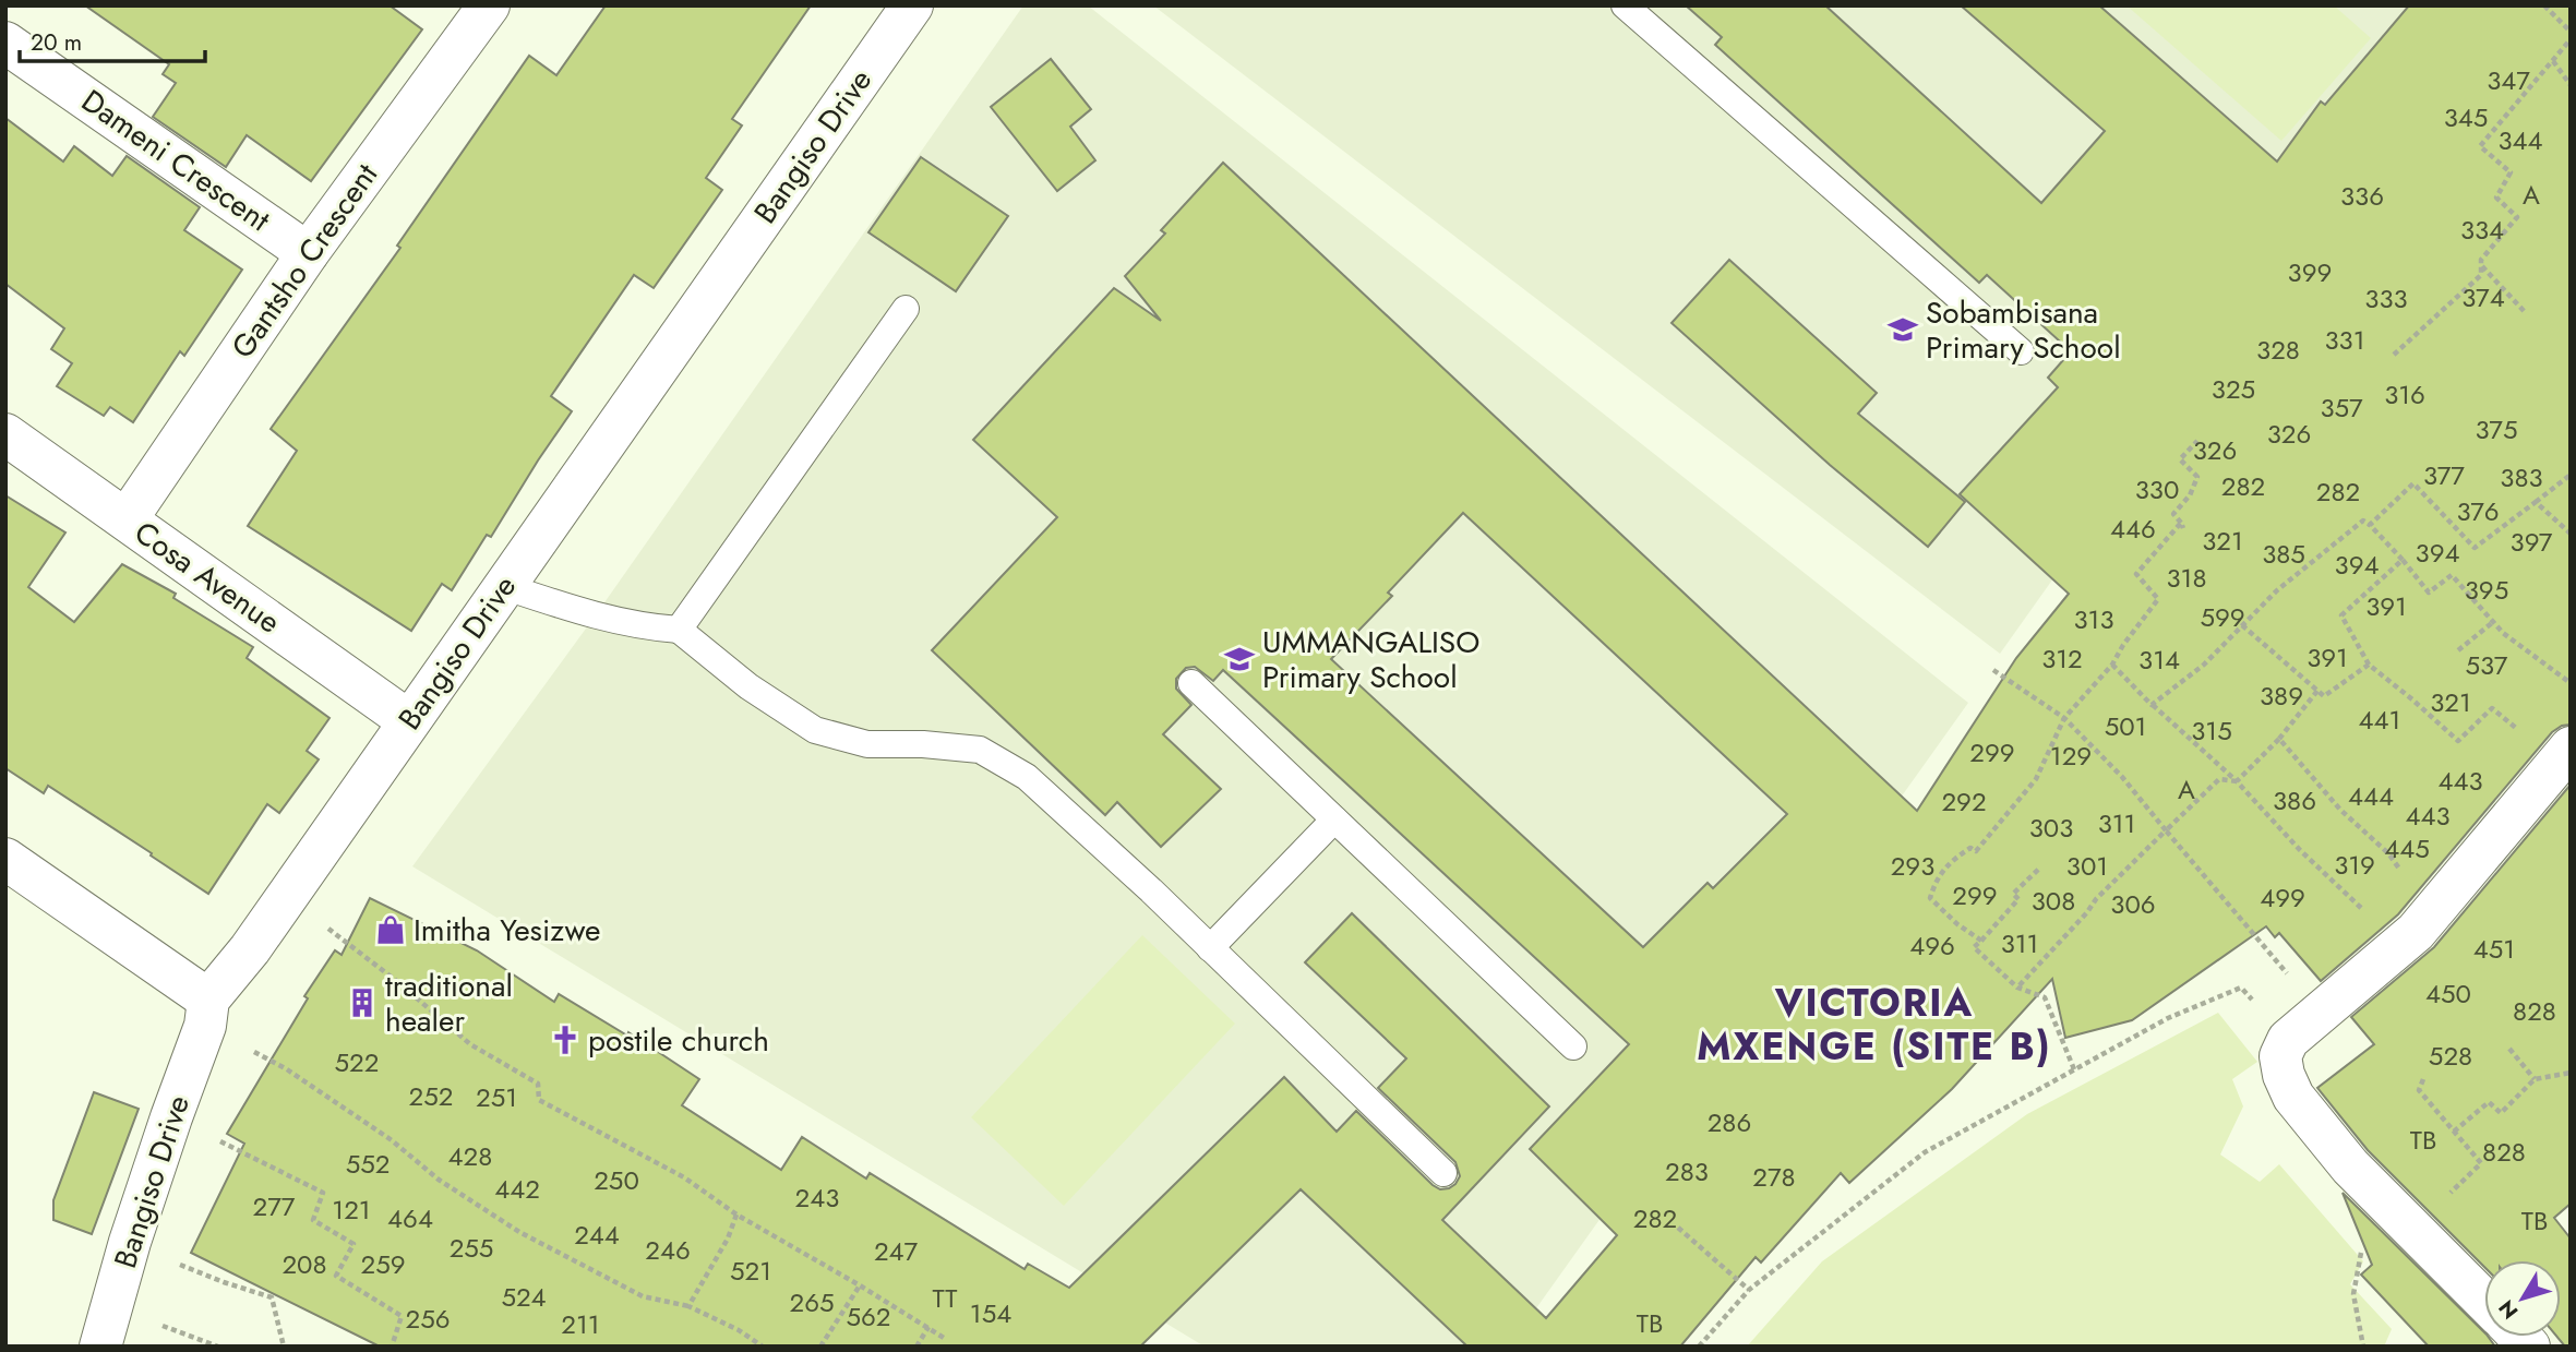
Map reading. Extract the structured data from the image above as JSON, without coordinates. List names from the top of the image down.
{
  "streets": {
    "street": [
      "Bangiso Drive",
      "Dameni Crescent",
      "Gantsho Crescent",
      "Cosa Avenue"
    ]
  },
  "crossings": [
    ["Bangiso Drive", "Cosa Avenue"],
    ["Dameni Crescent", "Gantsho Crescent"],
    ["Gantsho Crescent", "Cosa Avenue"]
  ],
  "districts": ["VICTORIA MXENGE (SITE B)"],
  "places": {
    "school or university": ["Sobambisana Primary School", "UMMANGALISO Primary School"],
    "shop": ["Imitha Yesizwe"],
    "building": ["traditional healer"],
    "church": ["postile church"]
  },
  "house_numbers": [
    "347",
    "345",
    "344",
    "A",
    "336",
    "334",
    "399",
    "374",
    "333",
    "331",
    "328",
    "325",
    "316",
    "357",
    "375",
    "326",
    "326",
    "377",
    "383",
    "282",
    "330",
    "282",
    "376",
    "446",
    "321",
    "397",
    "394",
    "385",
    "394",
    "318",
    "395",
    "391",
    "599",
    "313",
    "391",
    "312",
    "314",
    "537",
    "389",
    "321",
    "441",
    "501",
    "315",
    "299",
    "129",
    "443",
    "A",
    "444",
    "386",
    "292",
    "443",
    "311",
    "303",
    "445",
    "319",
    "293",
    "301",
    "299",
    "499",
    "308",
    "306",
    "311",
    "496",
    "451",
    "450",
    "828",
    "528",
    "522",
    "252",
    "251",
    "286",
    "TB",
    "828",
    "428",
    "552",
    "283",
    "278",
    "250",
    "442",
    "243",
    "277",
    "121",
    "464",
    "282",
    "TB",
    "244",
    "255",
    "246",
    "247",
    "208",
    "259",
    "521",
    "524",
    "TT",
    "265",
    "154",
    "562",
    "256",
    "TB",
    "211"
  ],
  "scale_bar": "20 m",
  "north": "bottom left"
}
